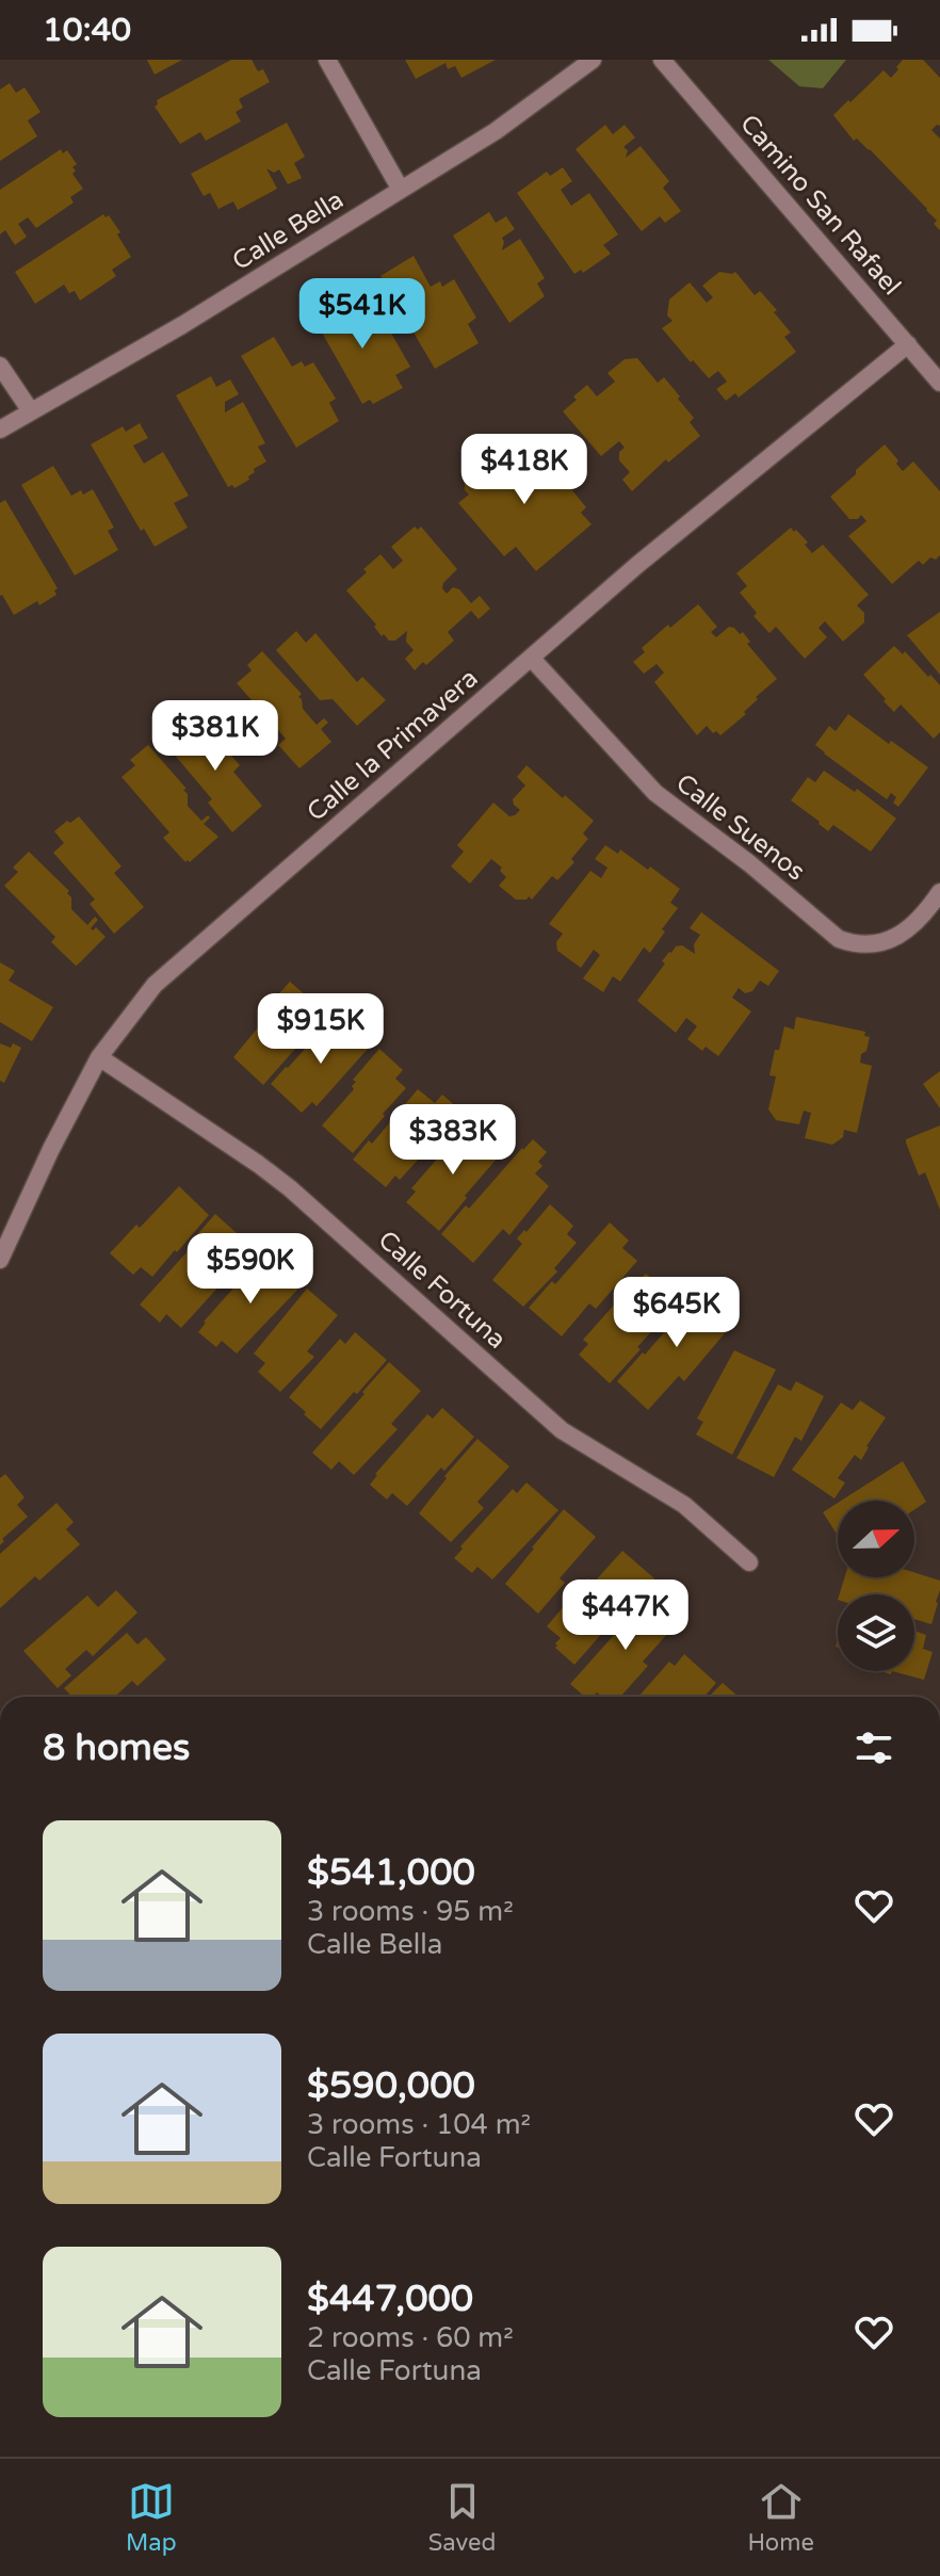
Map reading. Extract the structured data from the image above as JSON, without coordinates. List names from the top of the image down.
{
  "streets": {
    "street": [
      "Camino San Rafael",
      "Calle Bella",
      "Calle la Primavera",
      "Calle Suenos",
      "Calle Fortuna"
    ]
  },
  "crossings": [
    ["Camino San Rafael", "Calle la Primavera"],
    ["Calle la Primavera", "Calle Suenos"],
    ["Calle la Primavera", "Calle Fortuna"]
  ],
  "north": "right",
  "page": {
    "status": "10:40",
    "price": [
      "$541K",
      "$418K",
      "$381K",
      "$915K",
      "$383K",
      "$590K",
      "$645K",
      "$447K"
    ],
    "heading": "8 homes",
    "list": [
      {
        "name": "$541,000",
        "note": "3 rooms · 95 m² · Calle Bella"
      },
      {
        "name": "$590,000",
        "note": "3 rooms · 104 m² · Calle Fortuna"
      },
      {
        "name": "$447,000",
        "note": "2 rooms · 60 m² · Calle Fortuna"
      }
    ],
    "tabs": ["Map", "Saved", "Home"]
  }
}
